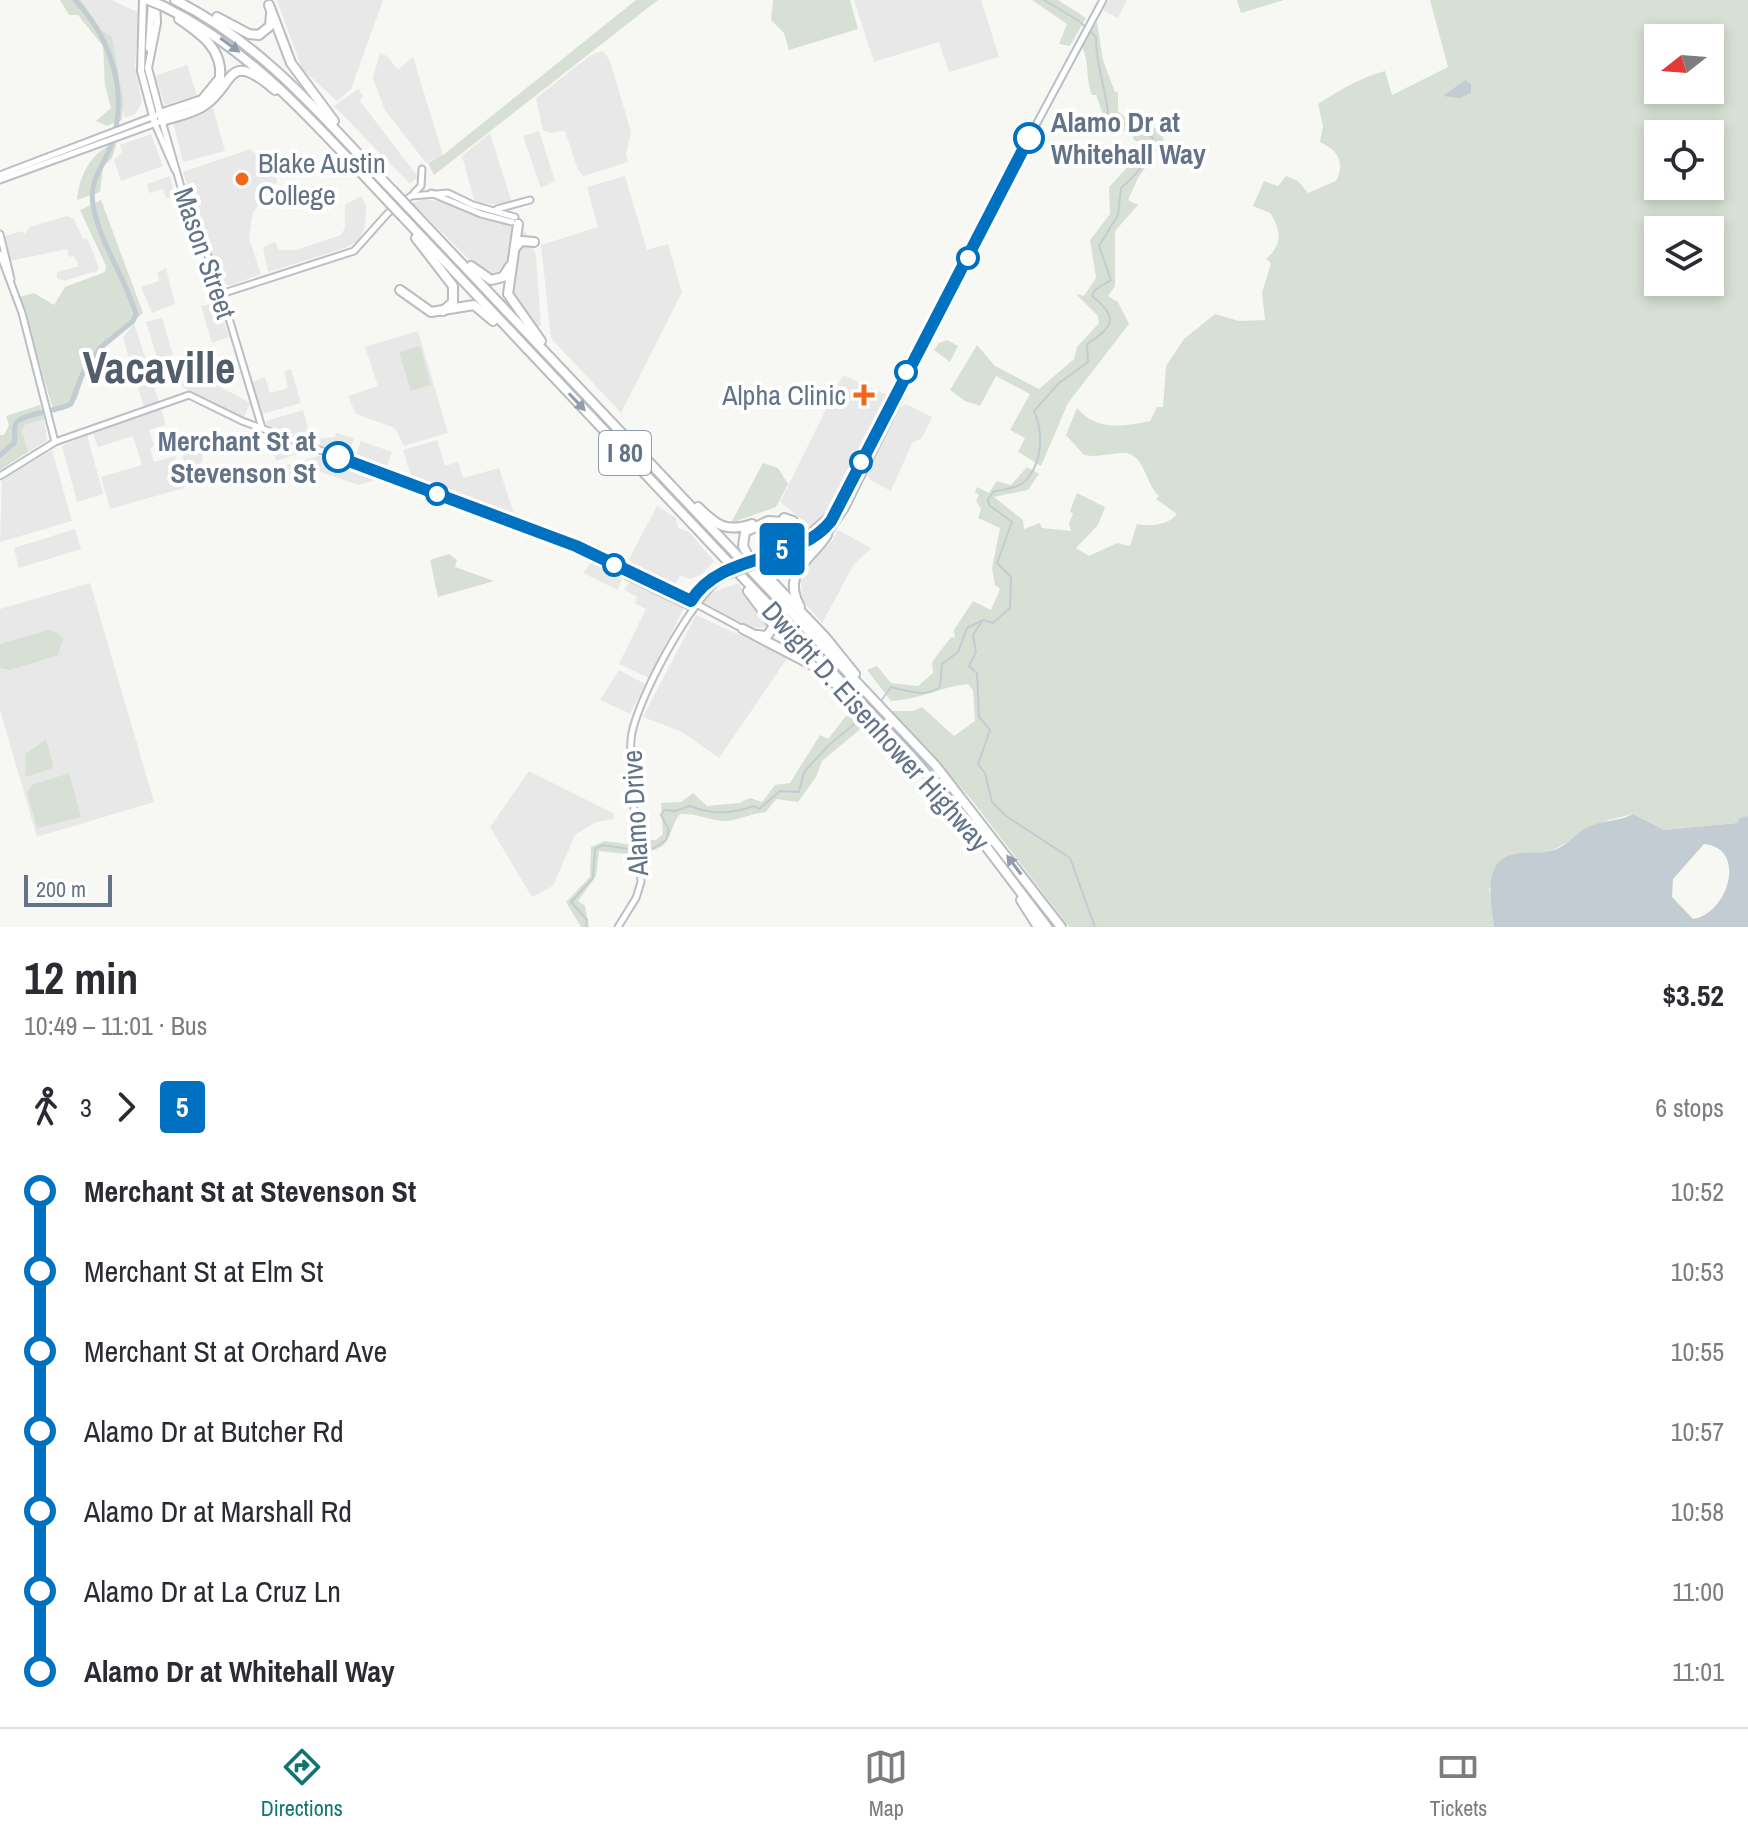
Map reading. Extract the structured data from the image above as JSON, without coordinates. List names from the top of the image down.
{
  "streets": {
    "highway": ["I 80", "Dwight D. Eisenhower Highway"],
    "main road": ["Mason Street", "Alamo Drive"]
  },
  "districts": ["Vacaville"],
  "places": {
    "other": ["Alamo Dr at Whitehall Way", "Blake Austin College", "Merchant St at Stevenson St"],
    "health": ["Alpha Clinic"]
  },
  "lines": ["bus line 5"],
  "scale_bar": "200 m",
  "north": "left",
  "page": {
    "on_map": "5",
    "scale": "200 m",
    "heading": ["12 min", "10:49 – 11:01 · Bus", "$3.52"],
    "legs": ["3", "5", "6 stops"],
    "list": [
      {
        "name": "Merchant St at Stevenson St",
        "value": "10:52"
      },
      {
        "name": "Merchant St at Elm St",
        "value": "10:53"
      },
      {
        "name": "Merchant St at Orchard Ave",
        "value": "10:55"
      },
      {
        "name": "Alamo Dr at Butcher Rd",
        "value": "10:57"
      },
      {
        "name": "Alamo Dr at Marshall Rd",
        "value": "10:58"
      },
      {
        "name": "Alamo Dr at La Cruz Ln",
        "value": "11:00"
      },
      {
        "name": "Alamo Dr at Whitehall Way",
        "value": "11:01"
      }
    ],
    "tabs": ["Directions", "Map", "Tickets"]
  }
}
